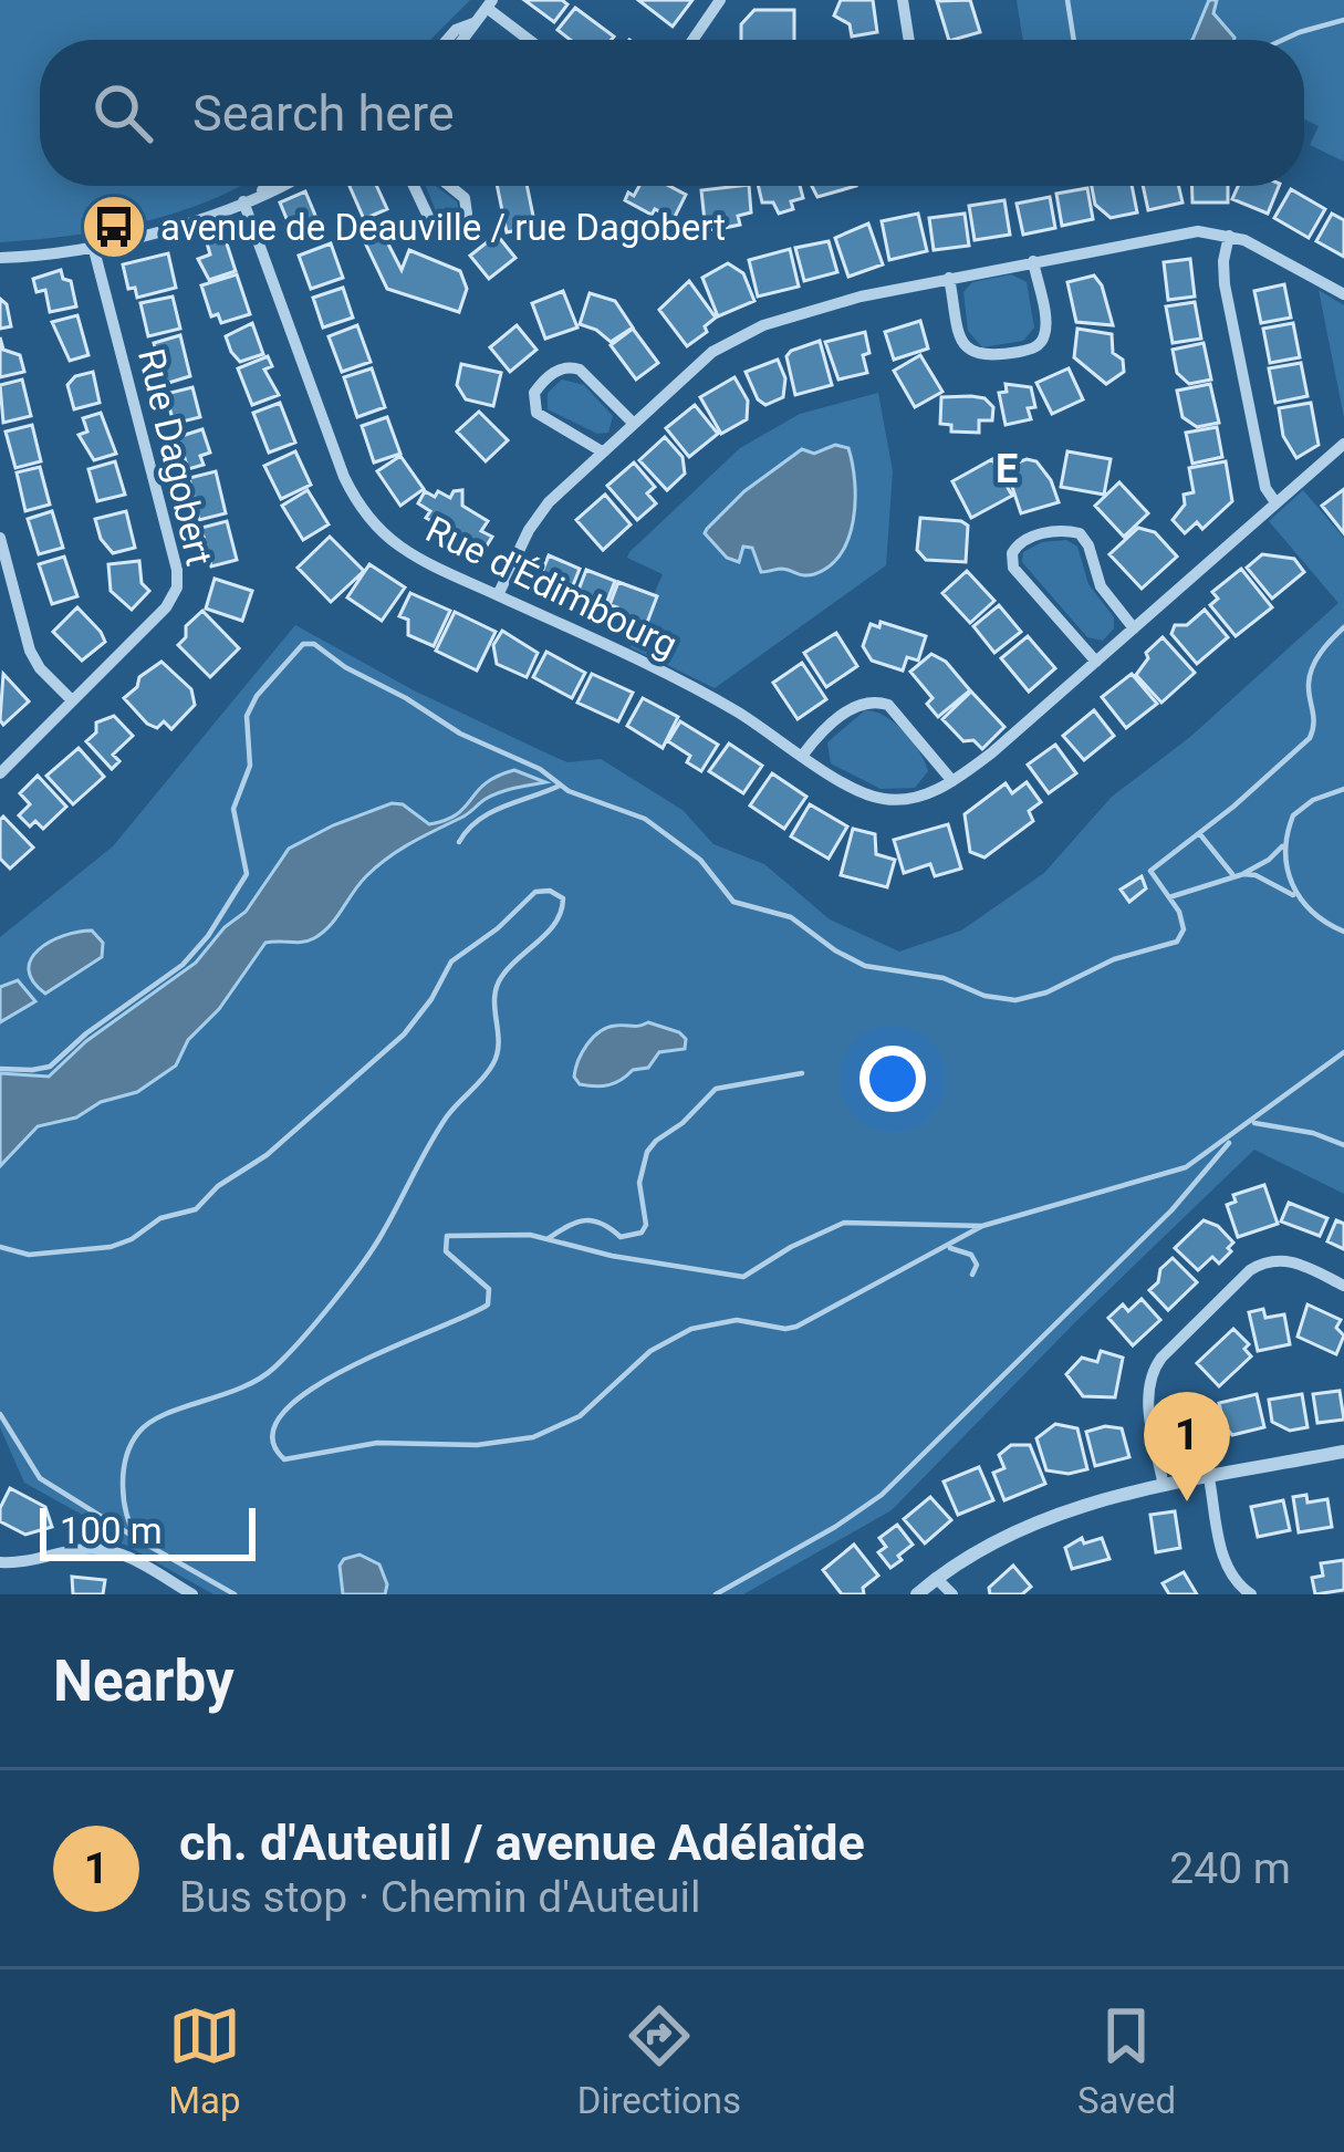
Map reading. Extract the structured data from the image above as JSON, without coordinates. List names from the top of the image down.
{
  "streets": {
    "street": ["Rue Dagobert", "Rue d'Édimbourg"]
  },
  "districts": ["E"],
  "places": {
    "bus stop": ["avenue de Deauville / rue Dagobert"]
  },
  "scale_bar": "100 m",
  "page": {
    "search": "Search here",
    "pins": "1",
    "scale": "100 m",
    "heading": "Nearby",
    "list": [
      {
        "mark": "1",
        "name": "ch. d'Auteuil / avenue Adélaïde",
        "note": "Bus stop · Chemin d'Auteuil",
        "value": "240 m"
      }
    ],
    "nav": ["Map", "Directions", "Saved"]
  }
}
